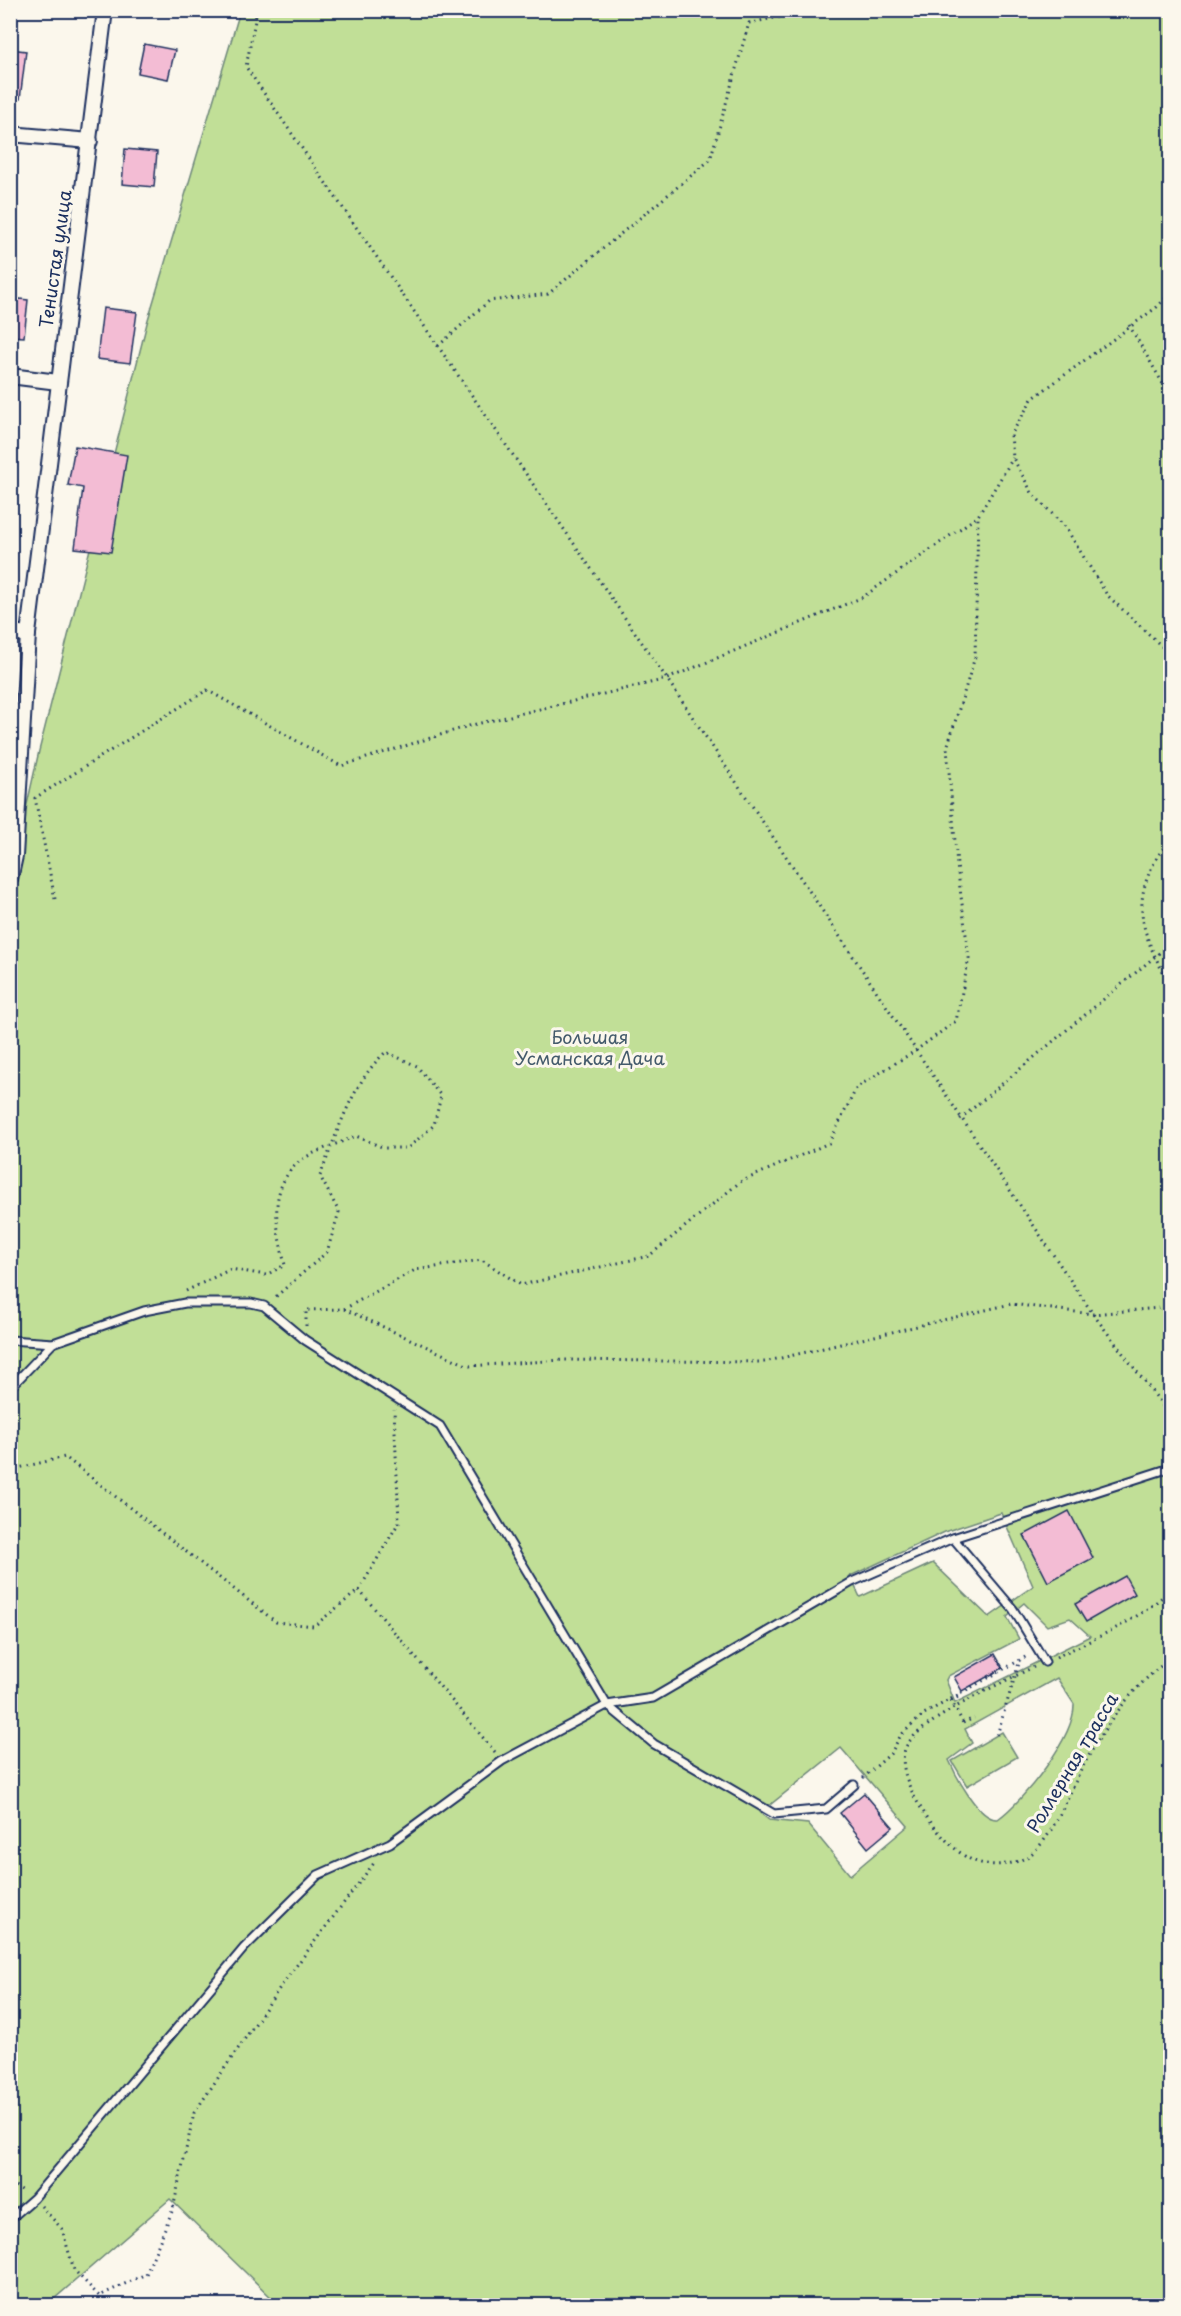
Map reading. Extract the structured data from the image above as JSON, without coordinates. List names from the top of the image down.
{
  "streets": {
    "street": ["Тенистая улица"],
    "path": ["Роллерная трасса"]
  },
  "parks": ["Большая Усманская Дача"]
}
